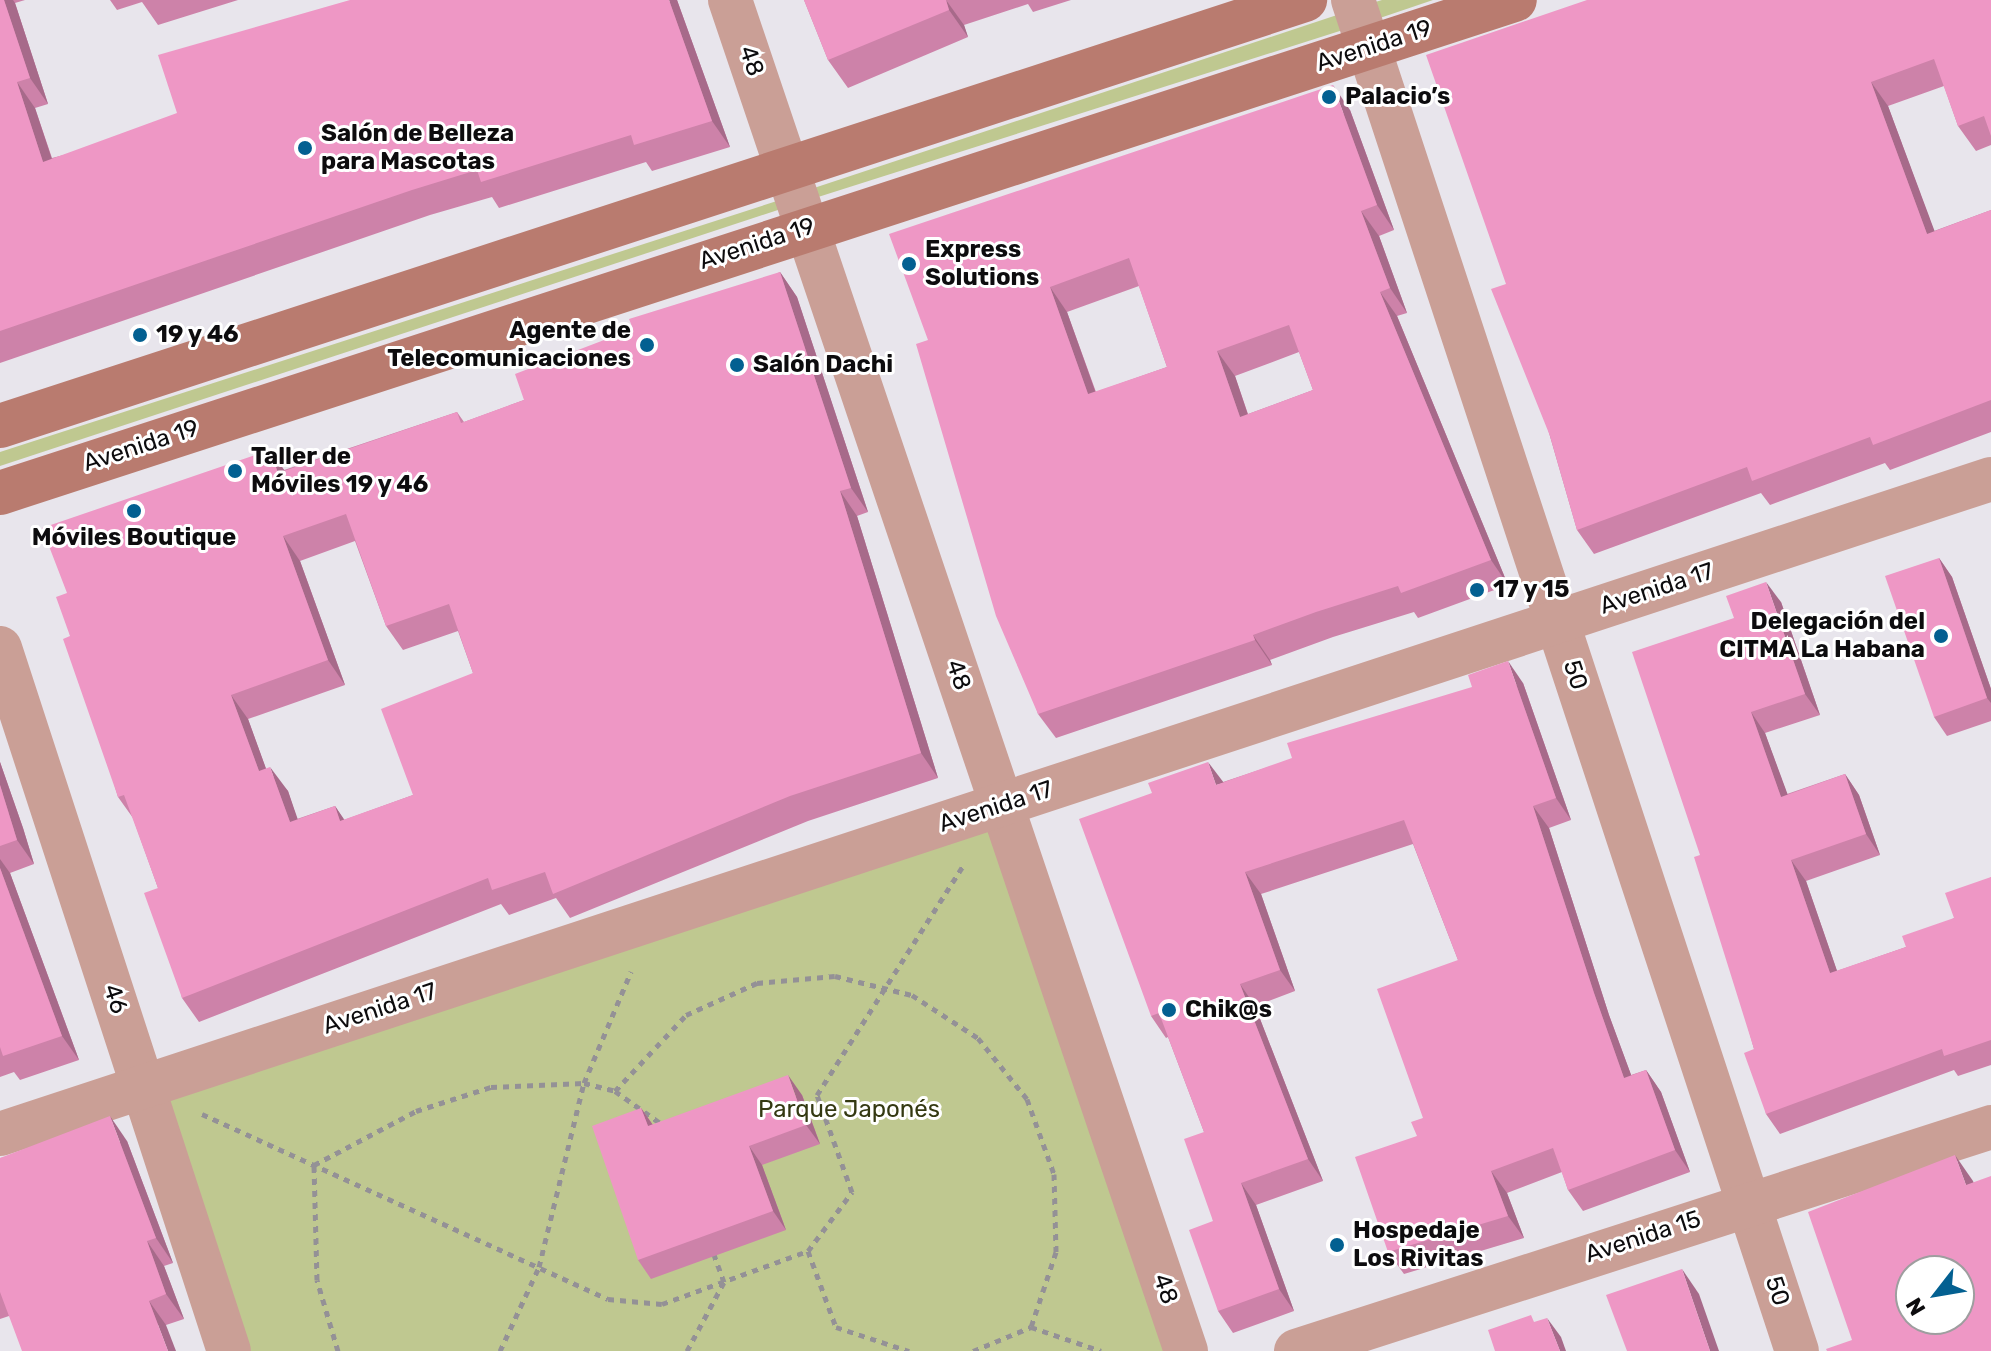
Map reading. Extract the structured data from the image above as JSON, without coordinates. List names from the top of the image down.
{
  "streets": {
    "main road": ["Avenida 19"],
    "street": [
      "48",
      "Avenida 17",
      "50",
      "46",
      "Avenida 15"
    ]
  },
  "crossings": [
    ["Avenida 19", "48"],
    ["Avenida 19", "50"],
    ["48", "Avenida 17"],
    ["Avenida 17", "50"],
    ["Avenida 17", "46"],
    ["50", "Avenida 15"]
  ],
  "parks": ["Parque Japonés"],
  "places": [
    "Palacio’s",
    "Salón de Belleza para Mascotas",
    "Express Solutions",
    "19 y 46",
    "Agente de Telecomunicaciones",
    "Salón Dachi",
    "Taller de Móviles 19 y 46",
    "Móviles Boutique",
    "17 y 15",
    "Delegación del CITMA La Habana",
    "Chik@s",
    "Hospedaje Los Rivitas"
  ],
  "north": "bottom left"
}
